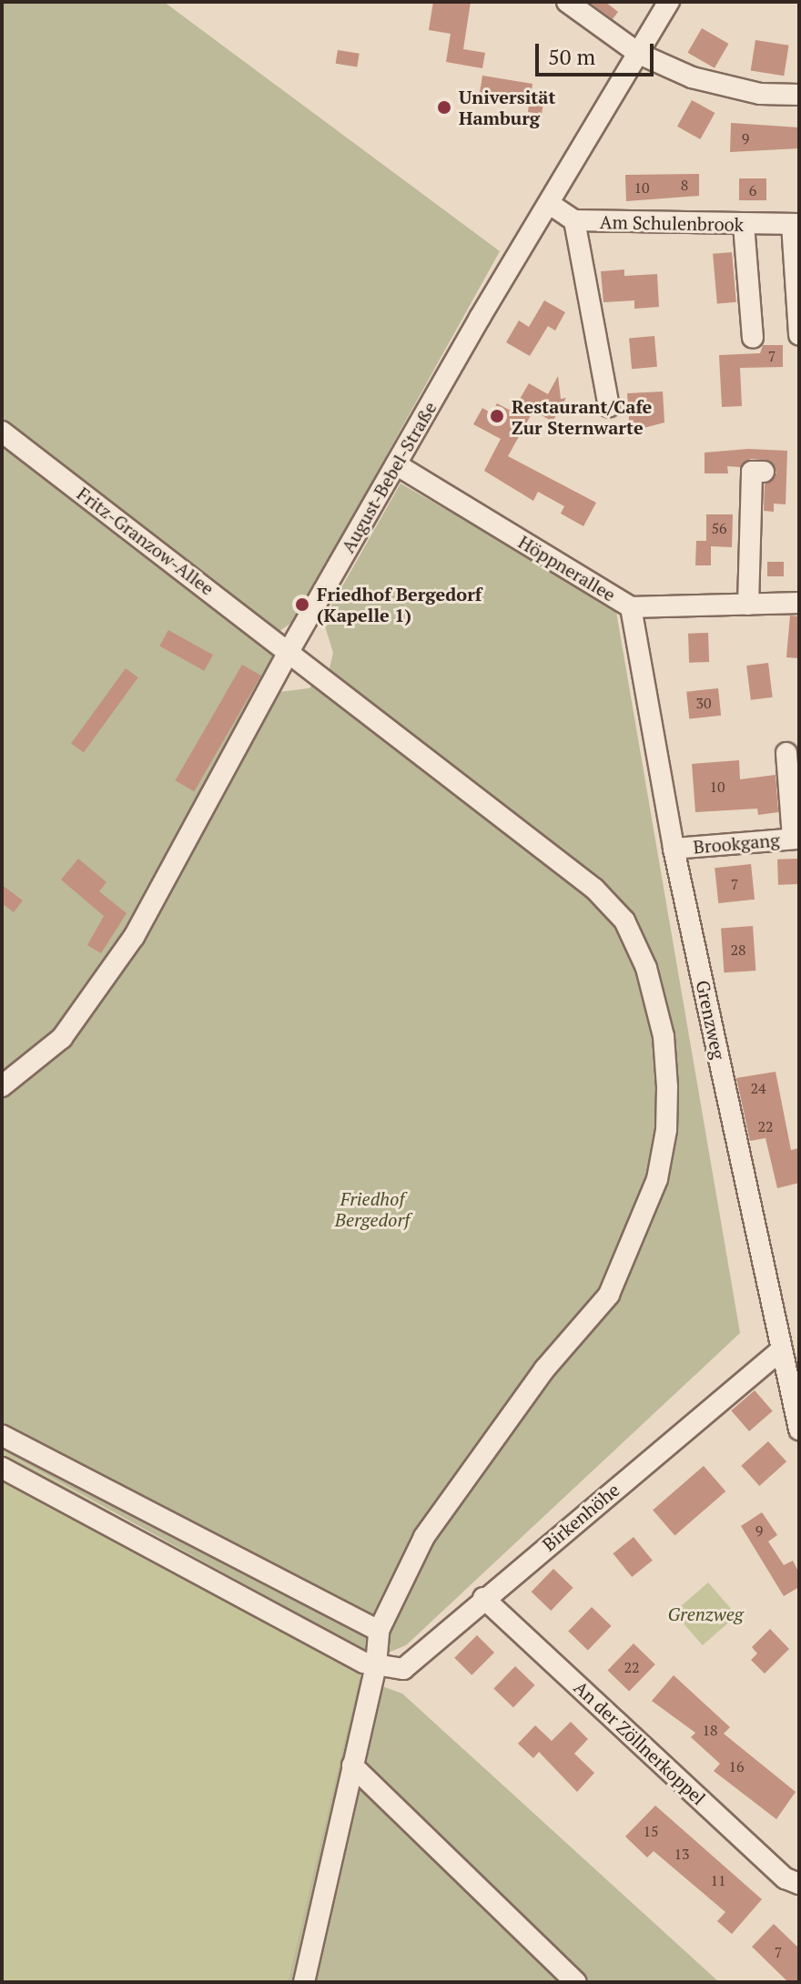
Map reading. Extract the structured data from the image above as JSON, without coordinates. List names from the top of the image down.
{
  "streets": {
    "street": [
      "Am Schulenbrook",
      "August-Bebel-Straße",
      "Fritz-Granzow-Allee",
      "Höppnerallee",
      "Brookgang",
      "Grenzweg",
      "Birkenhöhe",
      "An der Zöllnerkoppel"
    ]
  },
  "crossings": [
    ["Am Schulenbrook", "August-Bebel-Straße"],
    ["August-Bebel-Straße", "Fritz-Granzow-Allee"],
    ["August-Bebel-Straße", "Höppnerallee"],
    ["Höppnerallee", "Grenzweg"],
    ["Brookgang", "Grenzweg"],
    ["Grenzweg", "Birkenhöhe"],
    ["Birkenhöhe", "An der Zöllnerkoppel"]
  ],
  "parks": ["Friedhof Bergedorf", "Grenzweg"],
  "places": ["Universität Hamburg", "Restaurant/Cafe Zur Sternwarte", "Friedhof Bergedorf (Kapelle 1)"],
  "house_numbers": [
    "9",
    "8",
    "10",
    "6",
    "7",
    "56",
    "30",
    "10",
    "7",
    "28",
    "24",
    "22",
    "9",
    "22",
    "18",
    "16",
    "15",
    "13",
    "11",
    "7"
  ],
  "scale_bar": "50 m"
}
